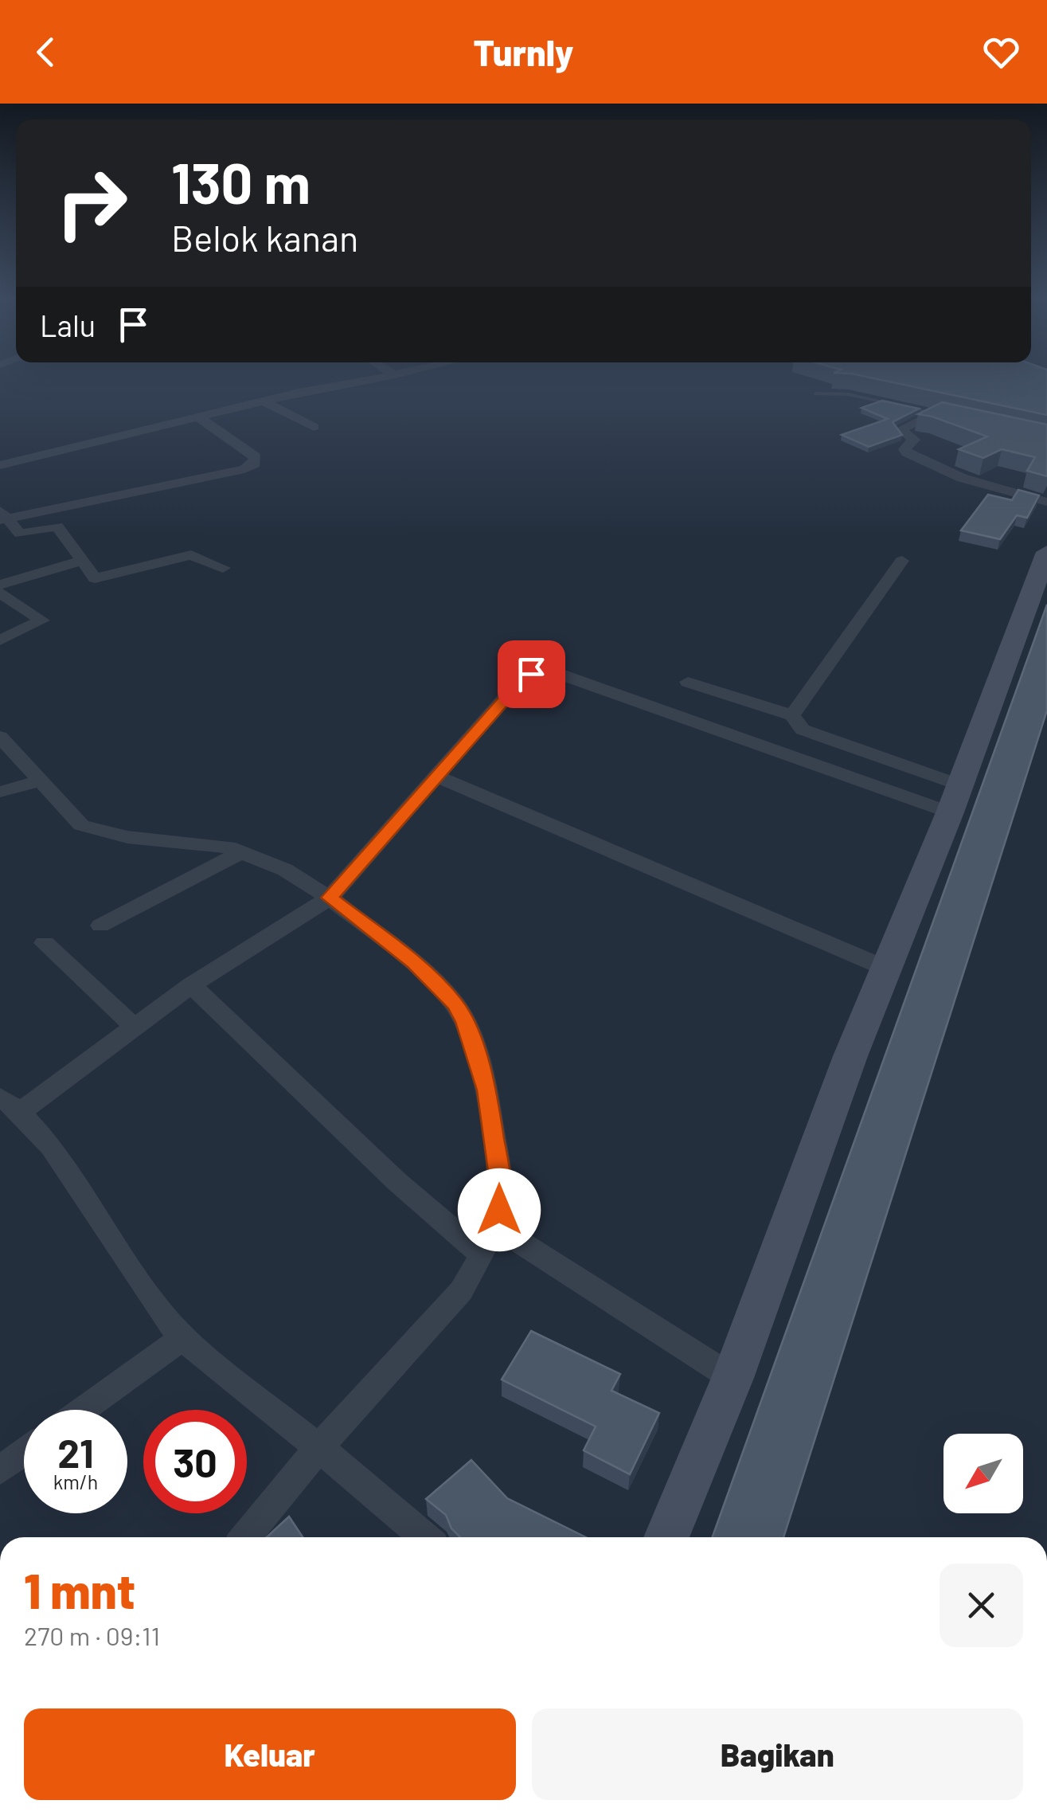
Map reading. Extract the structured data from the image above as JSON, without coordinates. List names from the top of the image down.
{
  "north": "bottom left",
  "page": {
    "header": "Turnly",
    "turn": ["130 m", "Belok kanan"],
    "then": "Lalu",
    "speed": "21 km/h",
    "limit": "30",
    "heading": ["1 mnt", "270 m · 09:11"],
    "buttons": ["Keluar", "Bagikan"]
  }
}
